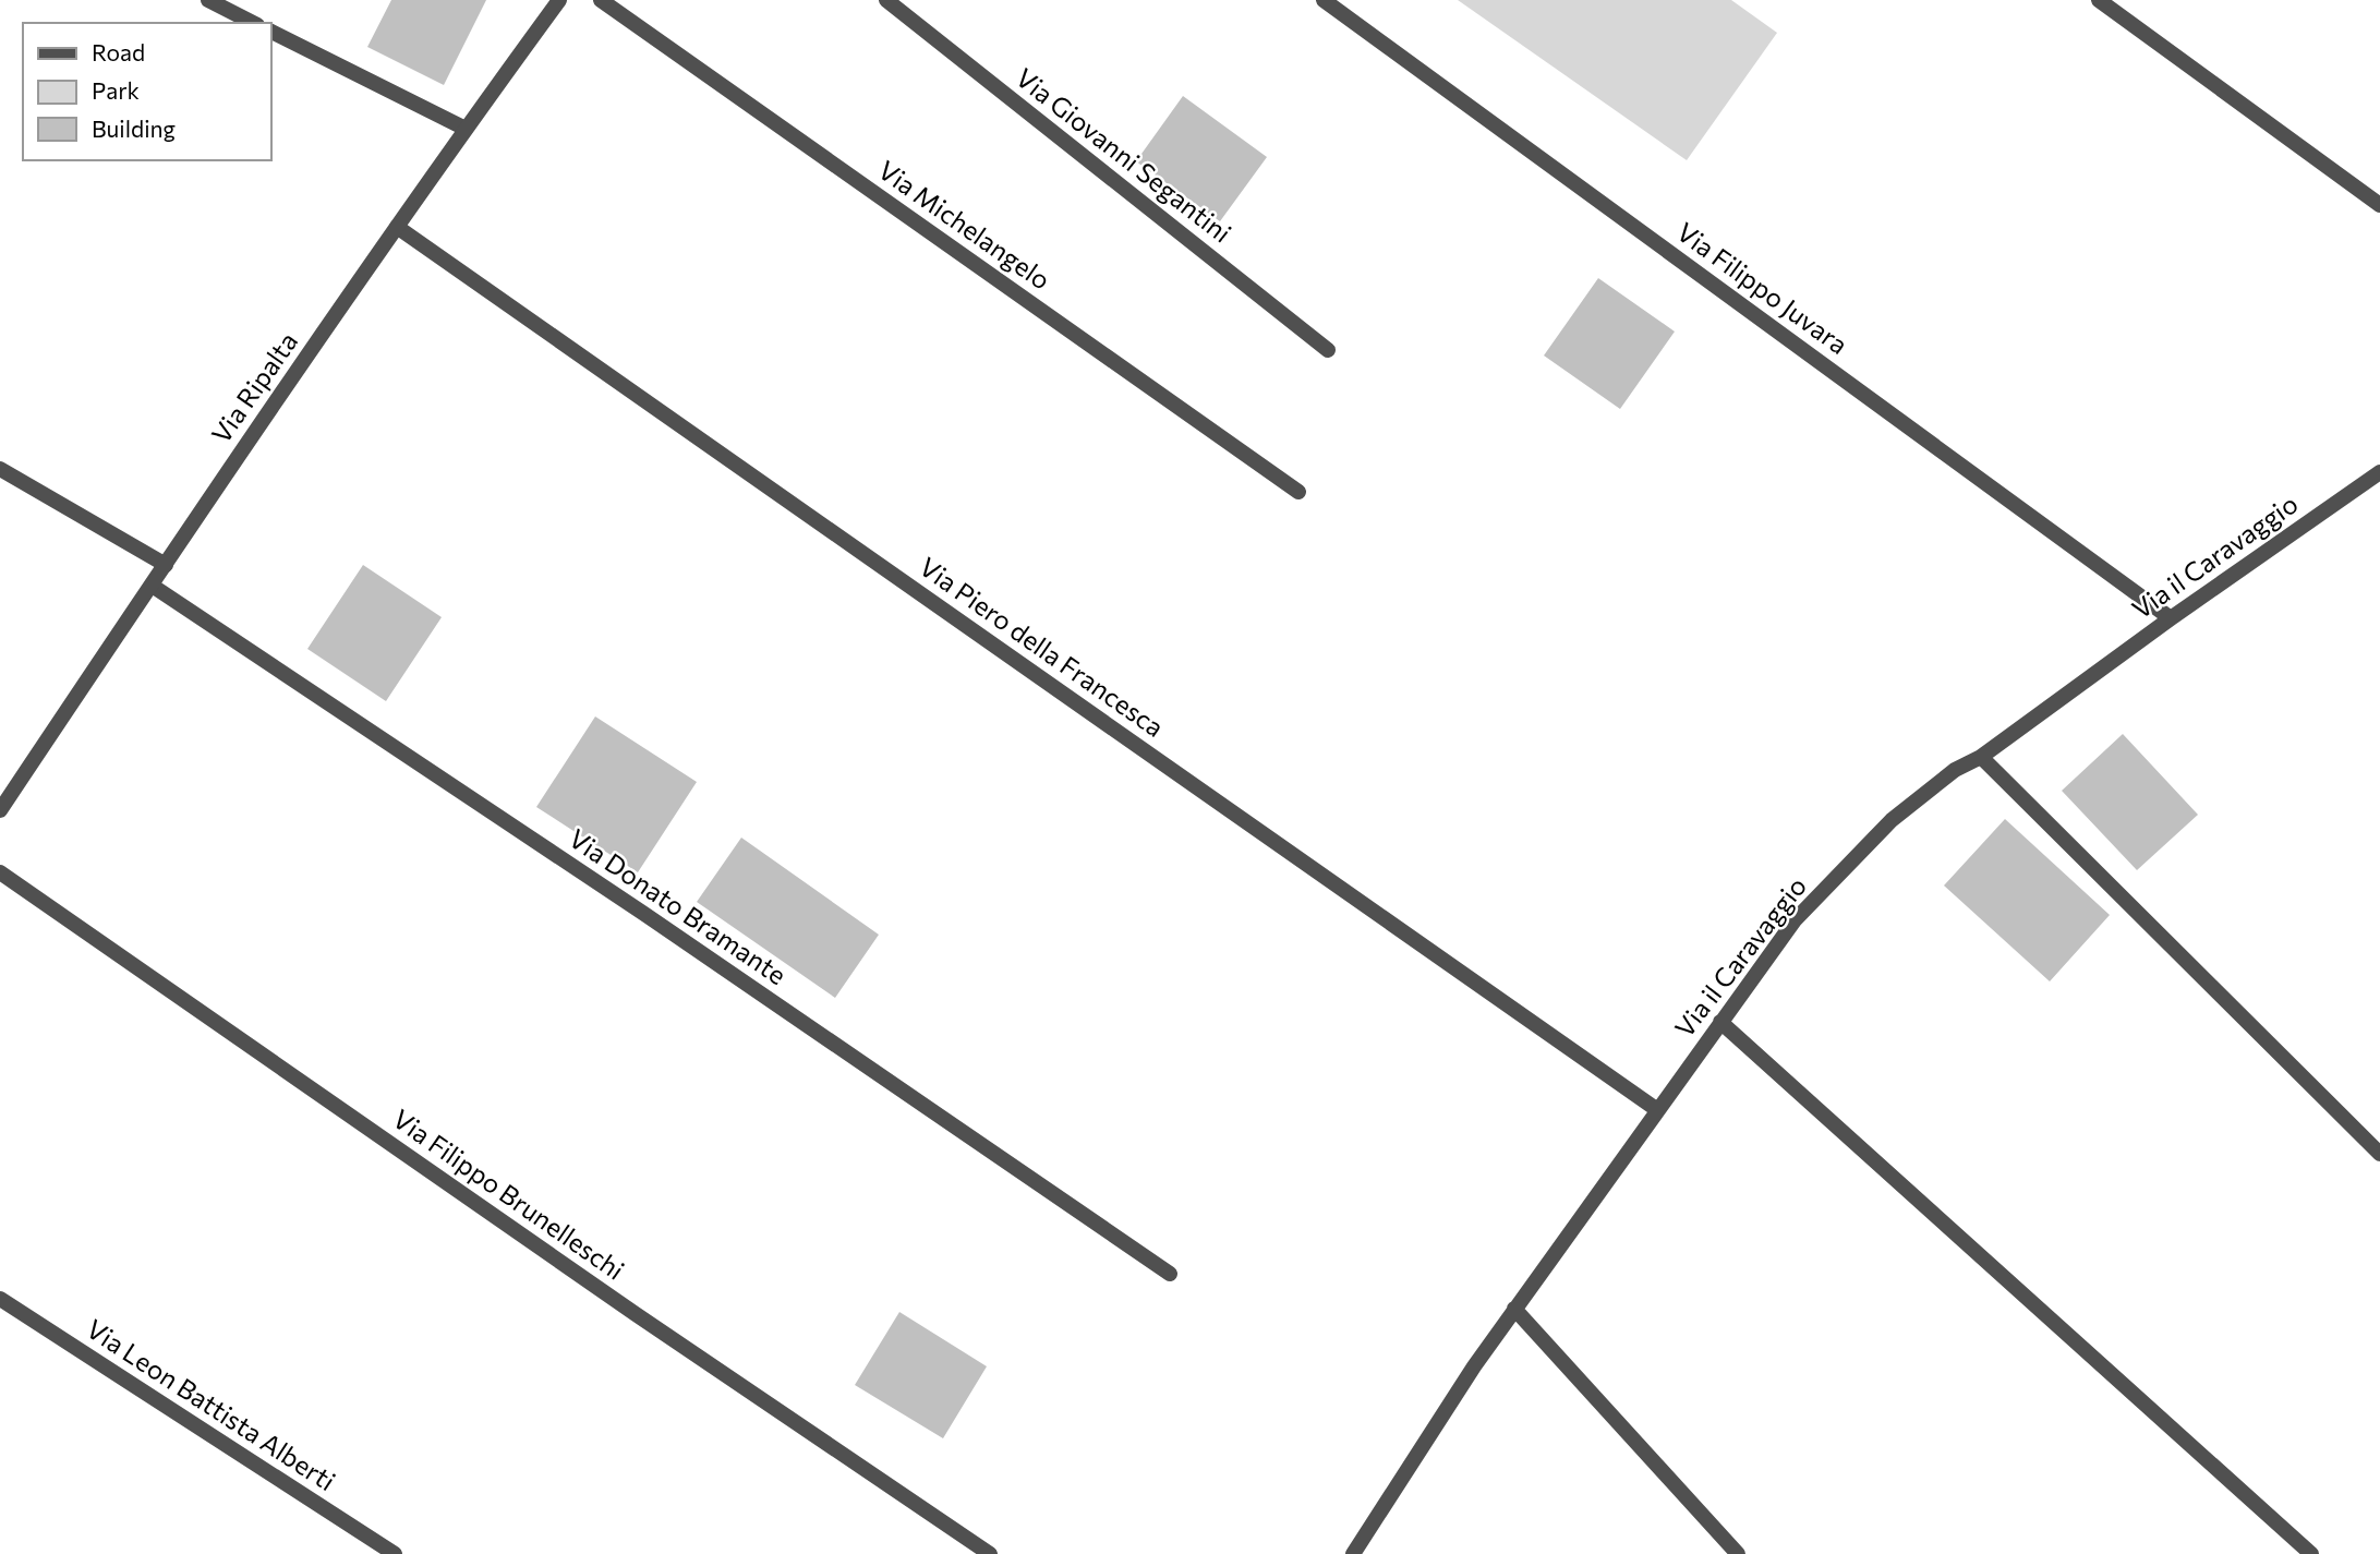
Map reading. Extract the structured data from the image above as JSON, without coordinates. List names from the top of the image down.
{
  "streets": {
    "street": [
      "Via Giovanni Segantini",
      "Via Michelangelo",
      "Via Filippo Juvara",
      "Via Ripalta",
      "Via il Caravaggio",
      "Via Piero della Francesca",
      "Via Donato Bramante",
      "Via Filippo Brunelleschi",
      "Via Leon Battista Alberti"
    ]
  },
  "crossings": [
    ["Via Filippo Juvara", "Via il Caravaggio"],
    ["Via Ripalta", "Via Piero della Francesca"],
    ["Via Ripalta", "Via Donato Bramante"],
    ["Via il Caravaggio", "Via Piero della Francesca"]
  ],
  "legend": ["Road", "Park", "Building"]
}
